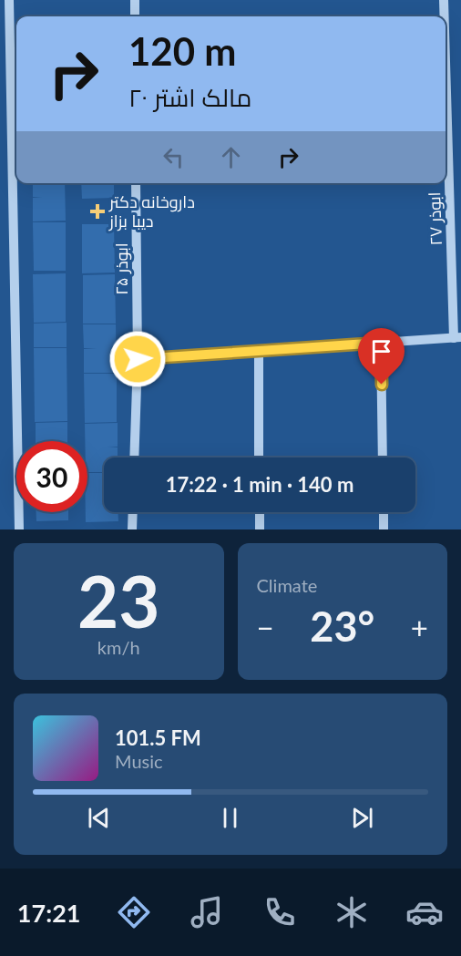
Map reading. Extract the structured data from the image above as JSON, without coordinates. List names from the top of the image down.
{
  "streets": {
    "street": ["ابوذر ۲۷", "ابوذر ۲۵"]
  },
  "places": {
    "health": ["داروخانه دکتر دیبا بزاز"]
  },
  "page": {
    "turn": ["120 m", "مالک اشتر ۲۰"],
    "limit": "30",
    "trip": "17:22 · 1 min · 140 m",
    "tile": [
      ["23", "km/h"],
      "Climate"
    ],
    "heat": ["−", "23°", "+"],
    "song": ["101.5 FM", "Music"],
    "tabs": "17:21"
  }
}
